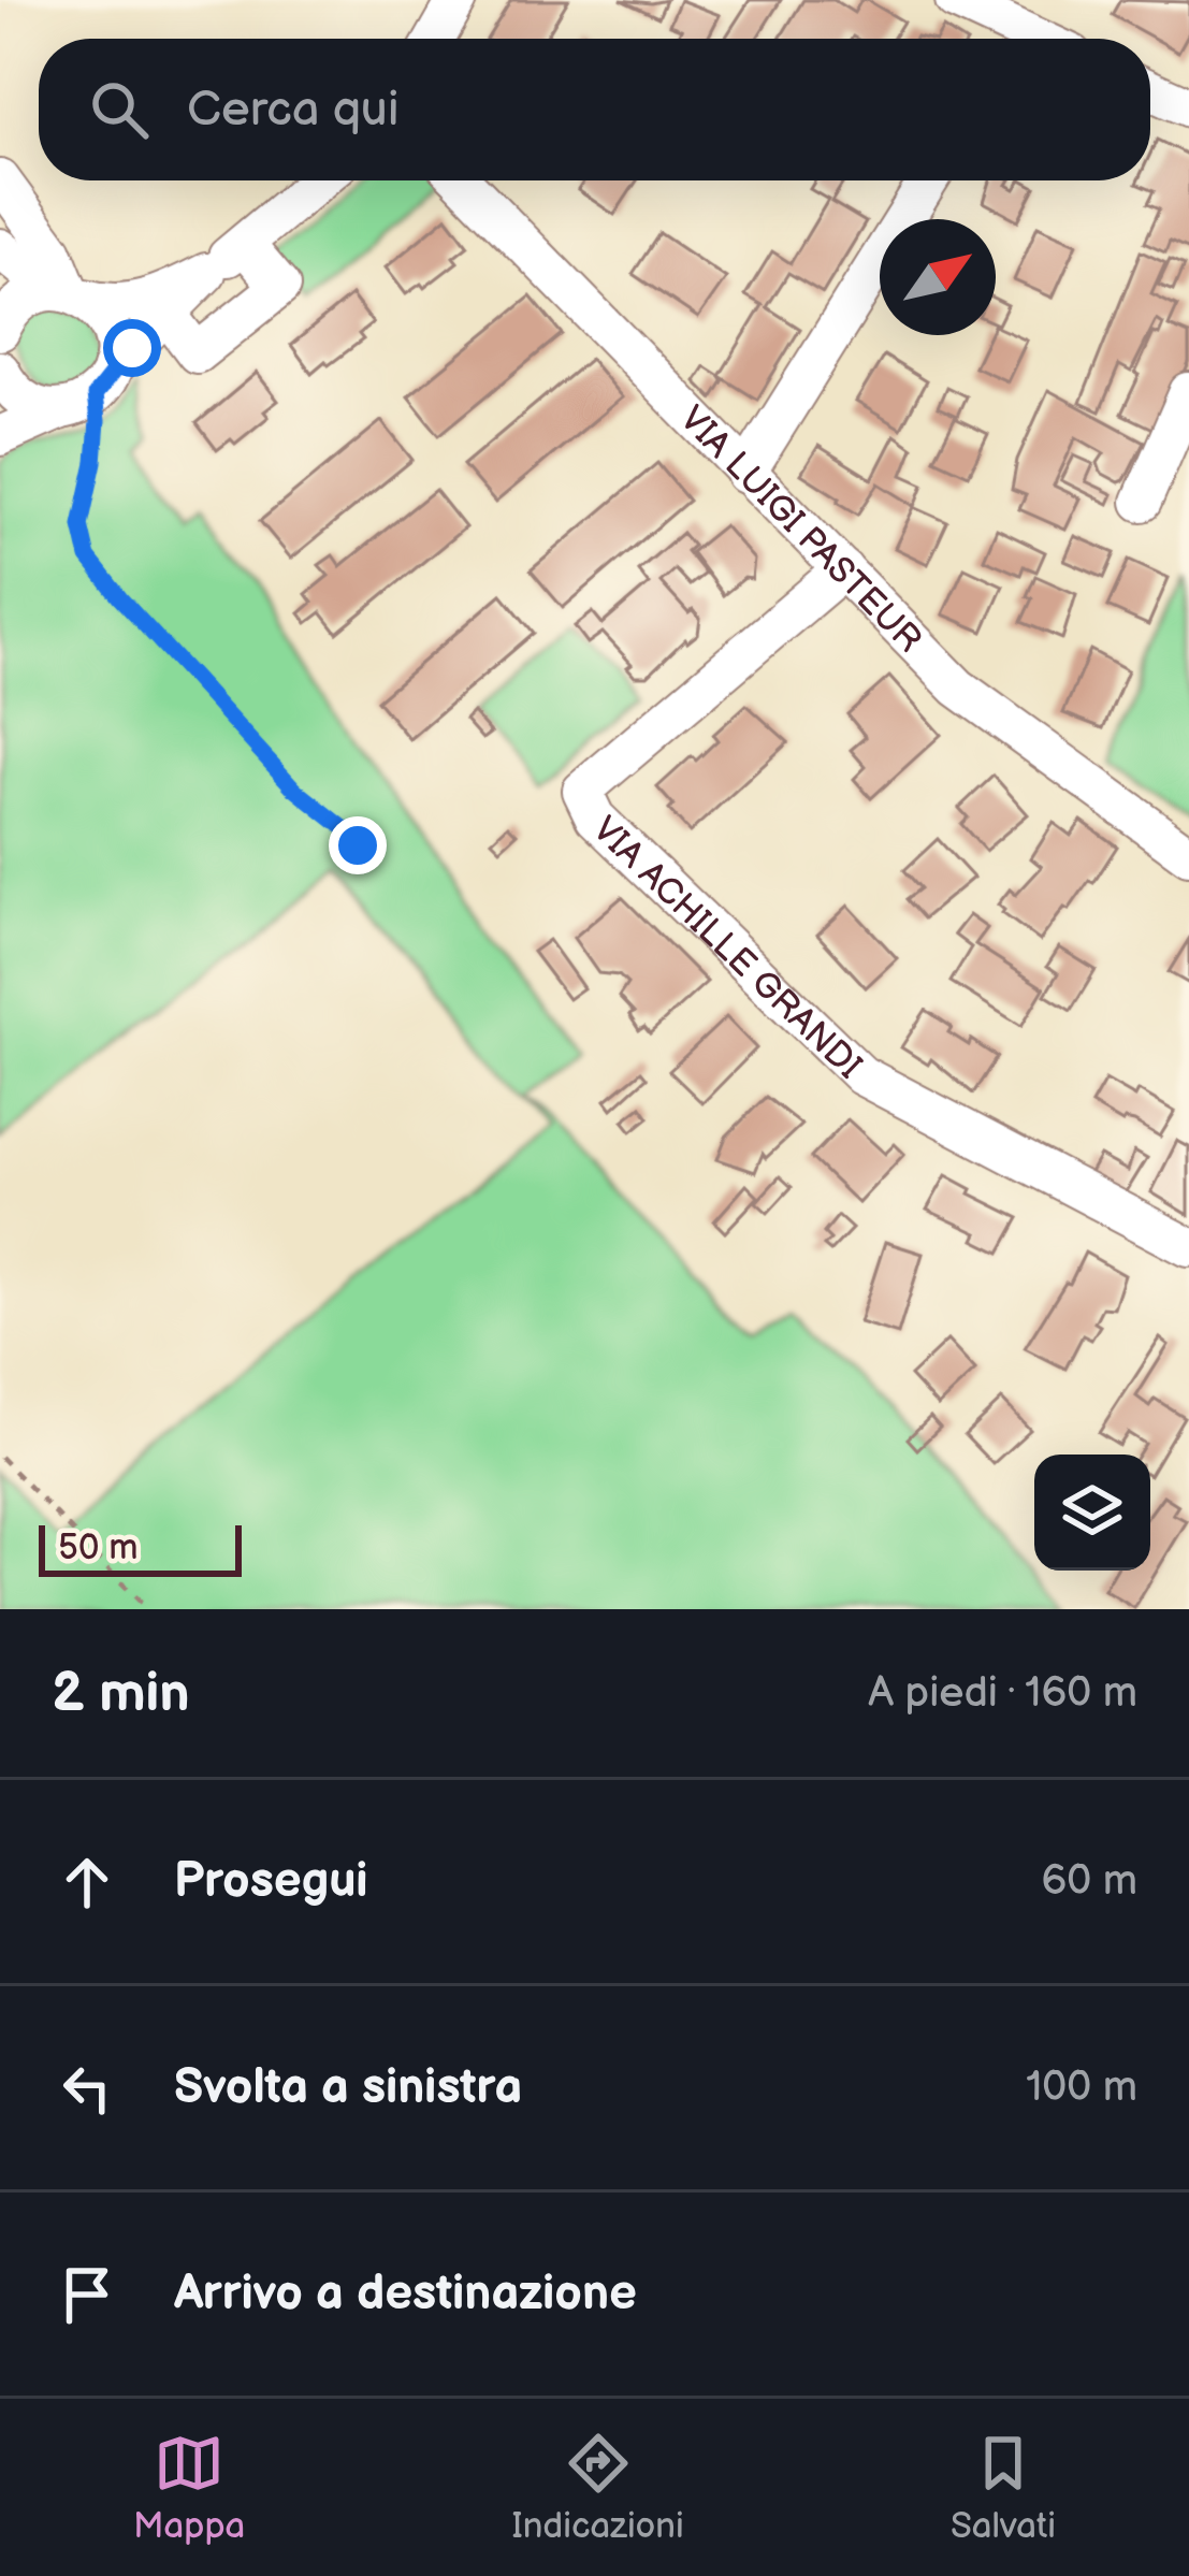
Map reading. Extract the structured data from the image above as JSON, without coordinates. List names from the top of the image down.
{
  "streets": {
    "street": ["VIA LUIGI PASTEUR", "VIA ACHILLE GRANDI"]
  },
  "crossings": [
    ["VIA LUIGI PASTEUR", "VIA ACHILLE GRANDI"]
  ],
  "scale_bar": "50 m",
  "north": "top right",
  "page": {
    "search": "Cerca qui",
    "scale": "50 m",
    "heading": ["2 min", "A piedi · 160 m"],
    "list": [
      ["Prosegui", "60 m"],
      ["Svolta a sinistra", "100 m"],
      "Arrivo a destinazione"
    ],
    "nav": ["Mappa", "Indicazioni", "Salvati"]
  }
}
